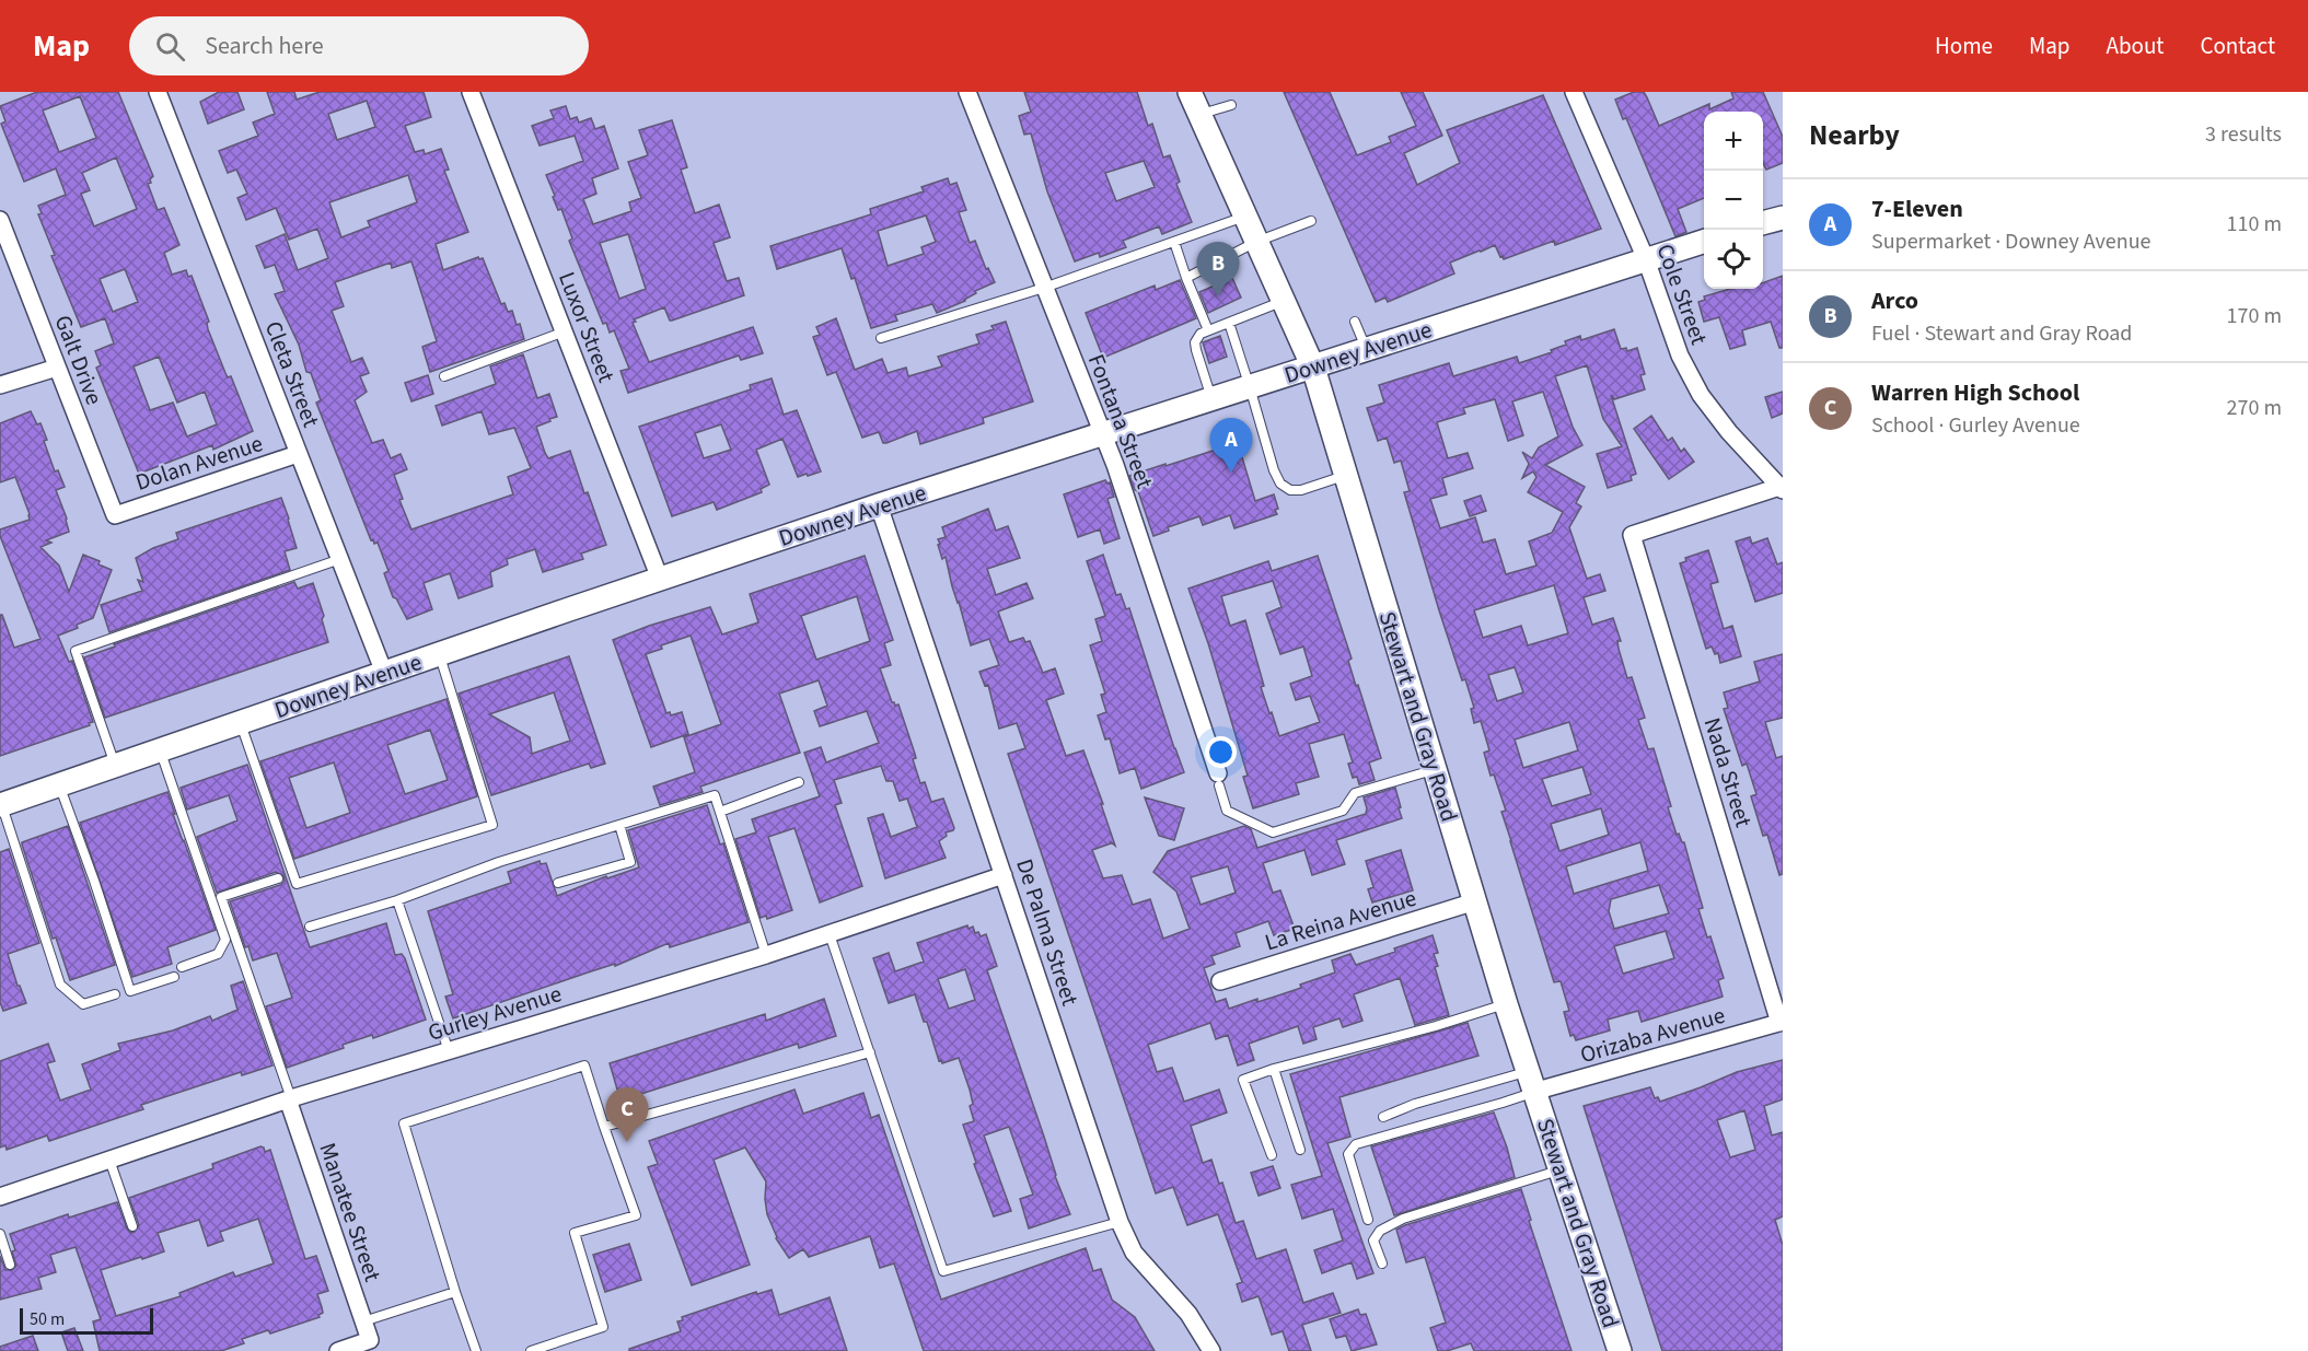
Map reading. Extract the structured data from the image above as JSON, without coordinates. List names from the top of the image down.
{
  "streets": {
    "main road": ["Downey Avenue", "Stewart and Gray Road"],
    "street": [
      "Cole Street",
      "Luxor Street",
      "Galt Drive",
      "Cleta Street",
      "Fontana Street",
      "Dolan Avenue",
      "Nada Street",
      "La Reina Avenue",
      "De Palma Street",
      "Gurley Avenue",
      "Orizaba Avenue",
      "Manatee Street"
    ]
  },
  "crossings": [
    ["Cole Street", "Downey Avenue"],
    ["Cole Street", "Nada Street"],
    ["Luxor Street", "Downey Avenue"],
    ["Downey Avenue", "Cleta Street"],
    ["Downey Avenue", "Fontana Street"],
    ["Downey Avenue", "Stewart and Gray Road"],
    ["Downey Avenue", "De Palma Street"],
    ["Galt Drive", "Dolan Avenue"],
    ["Cleta Street", "Dolan Avenue"],
    ["Stewart and Gray Road", "La Reina Avenue"],
    ["Stewart and Gray Road", "Orizaba Avenue"],
    ["Nada Street", "Orizaba Avenue"],
    ["De Palma Street", "Gurley Avenue"],
    ["Gurley Avenue", "Manatee Street"]
  ],
  "scale_bar": "50 m",
  "page": {
    "header": "Map",
    "search": "Search here",
    "nav": [
      "Home",
      "Map",
      "About",
      "Contact"
    ],
    "heading": ["Nearby", "3 results"],
    "map_buttons": ["+", "−"],
    "list": [
      {
        "mark": "A",
        "name": "7-Eleven",
        "note": "Supermarket · Downey Avenue",
        "value": "110 m"
      },
      {
        "mark": "B",
        "name": "Arco",
        "note": "Fuel · Stewart and Gray Road",
        "value": "170 m"
      },
      {
        "mark": "C",
        "name": "Warren High School",
        "note": "School · Gurley Avenue",
        "value": "270 m"
      }
    ],
    "pins": ["B", "A", "C"],
    "scale": "50 m"
  }
}
